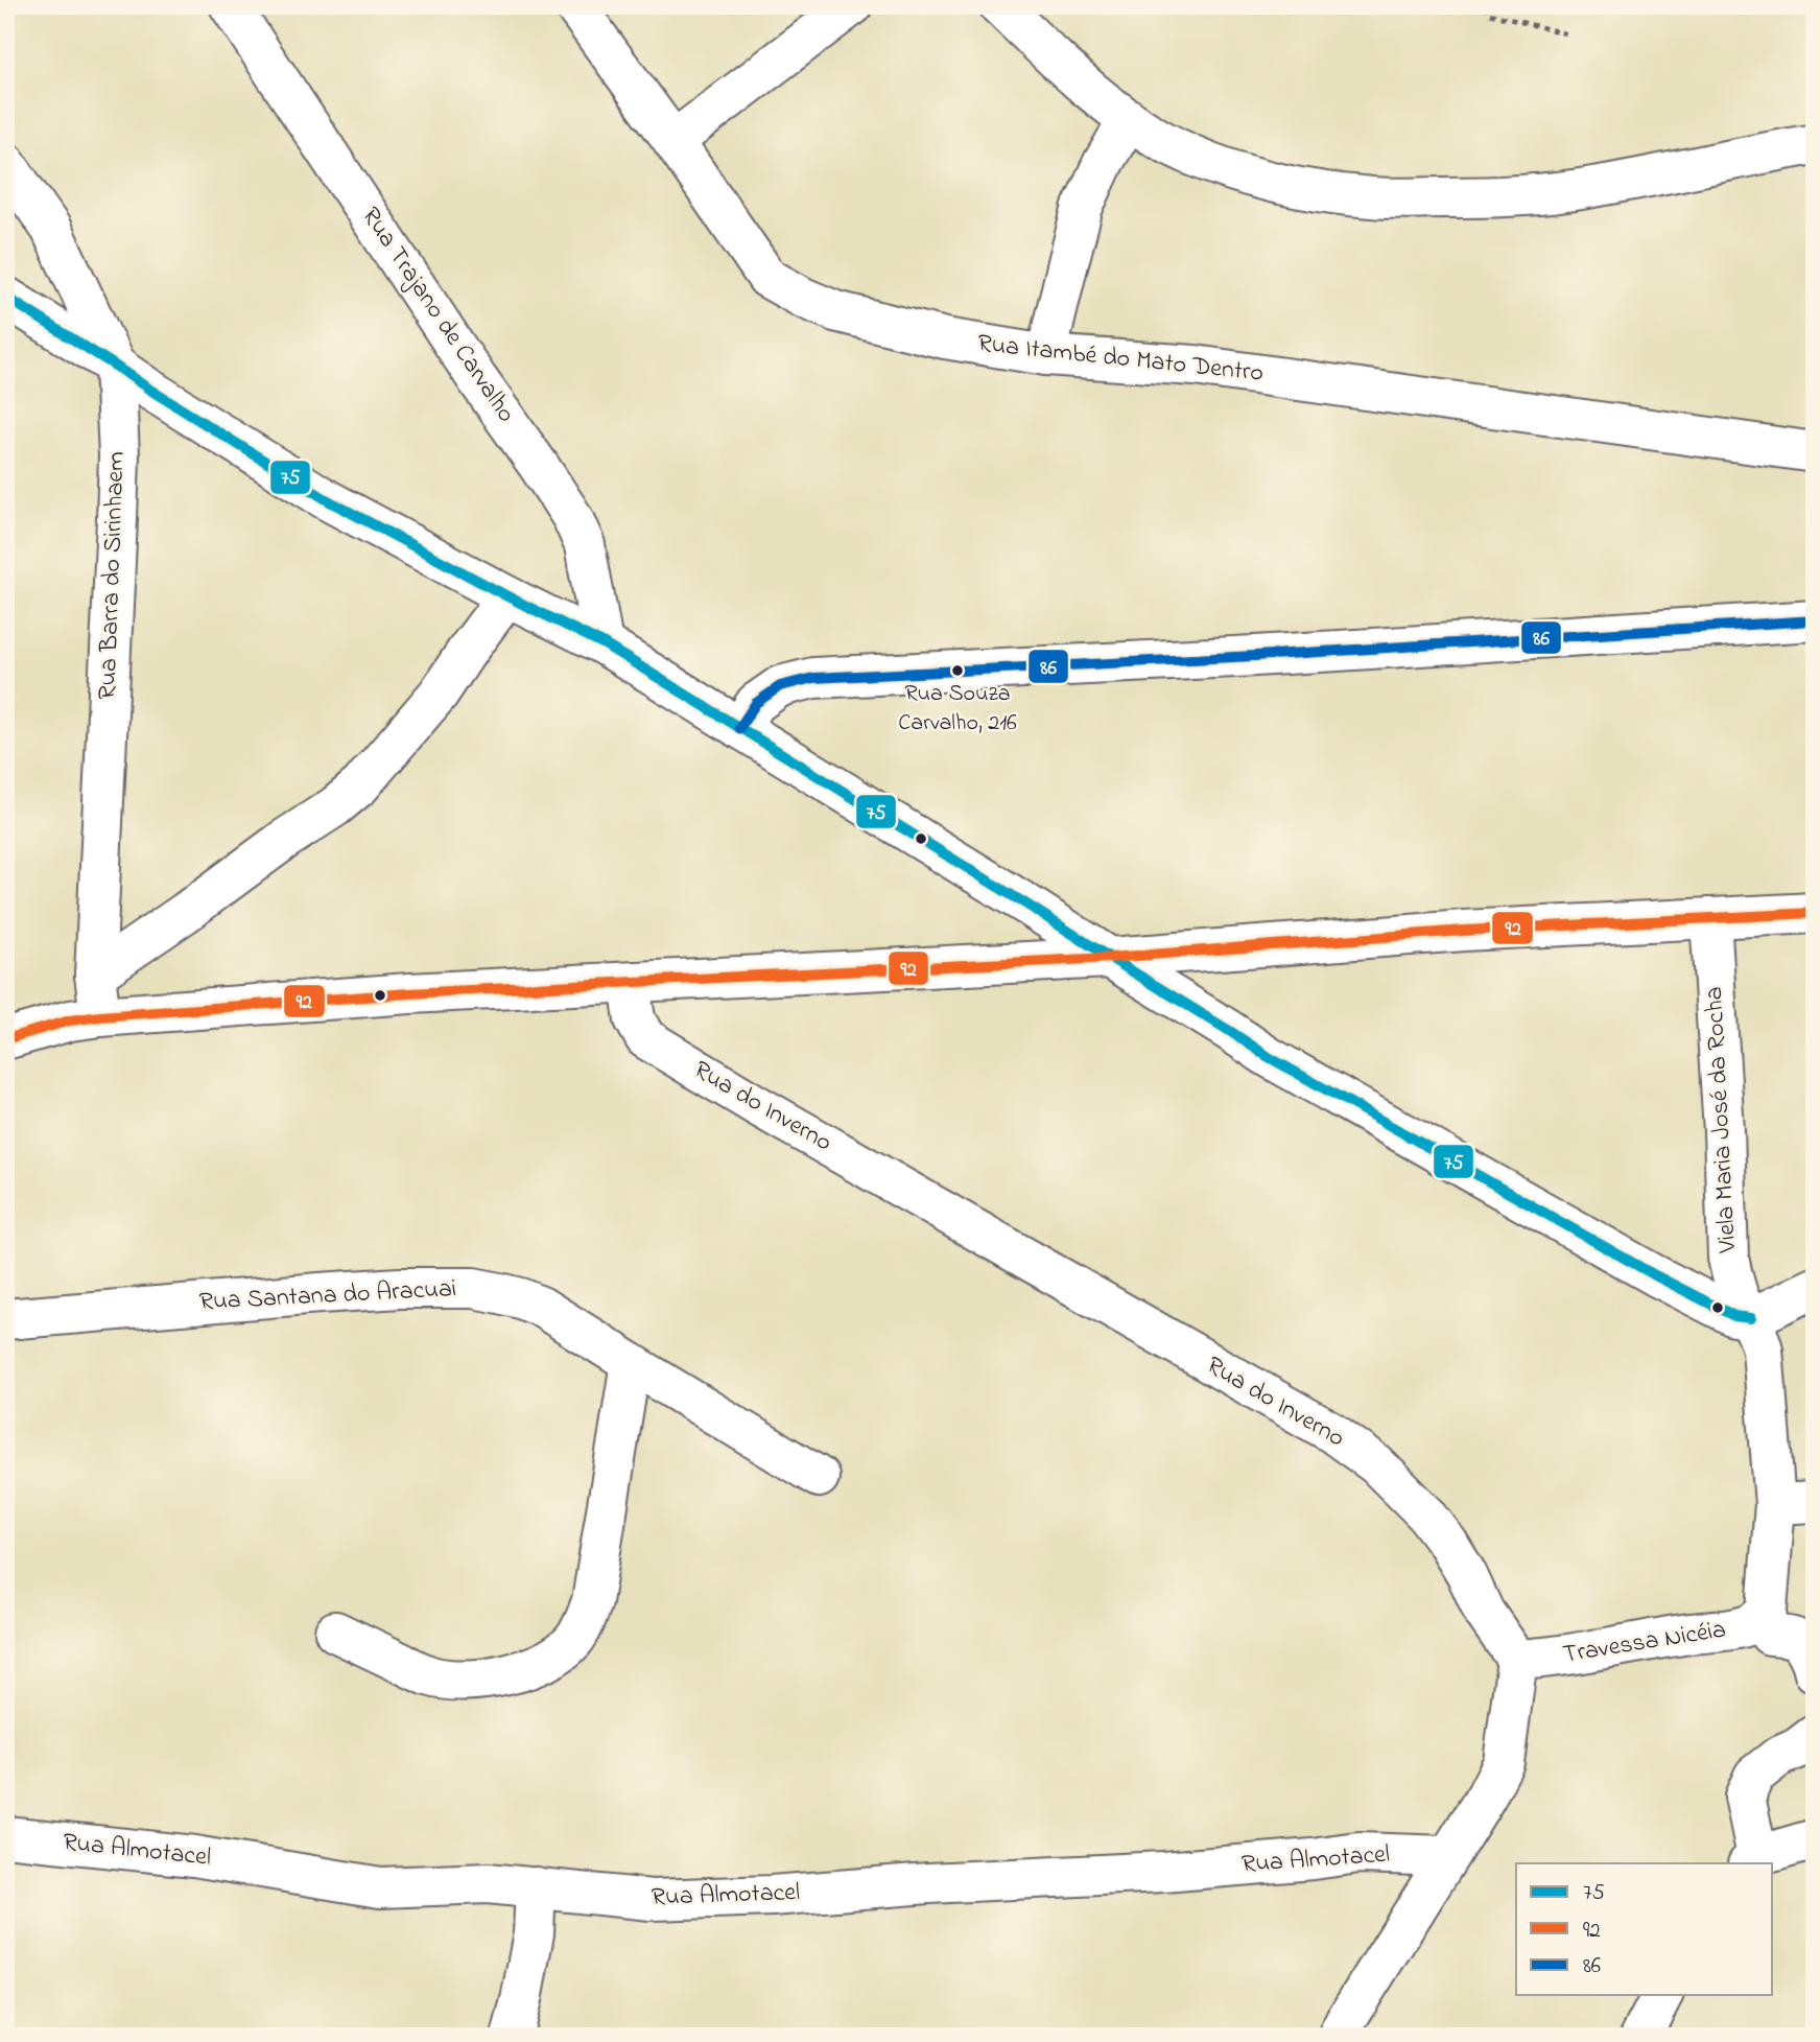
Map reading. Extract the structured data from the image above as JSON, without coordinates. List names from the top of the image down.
{
  "streets": {
    "street": [
      "Rua Trajano de Carvalho",
      "Rua Itambé do Mato Dentro",
      "Rua Barra do Sirinhaem",
      "Rua do Inverno",
      "Viela Maria José da Rocha",
      "Rua Santana do Aracuai",
      "Travessa Nicéia",
      "Rua Almotacel"
    ]
  },
  "crossings": [
    ["Rua do Inverno", "Travessa Nicéia"],
    ["Viela Maria José da Rocha", "Travessa Nicéia"]
  ],
  "places": ["Rua Souza Carvalho, 216"],
  "lines": ["transit line 75", "transit line 86", "transit line 92"],
  "legend": ["75", "92", "86"]
}
